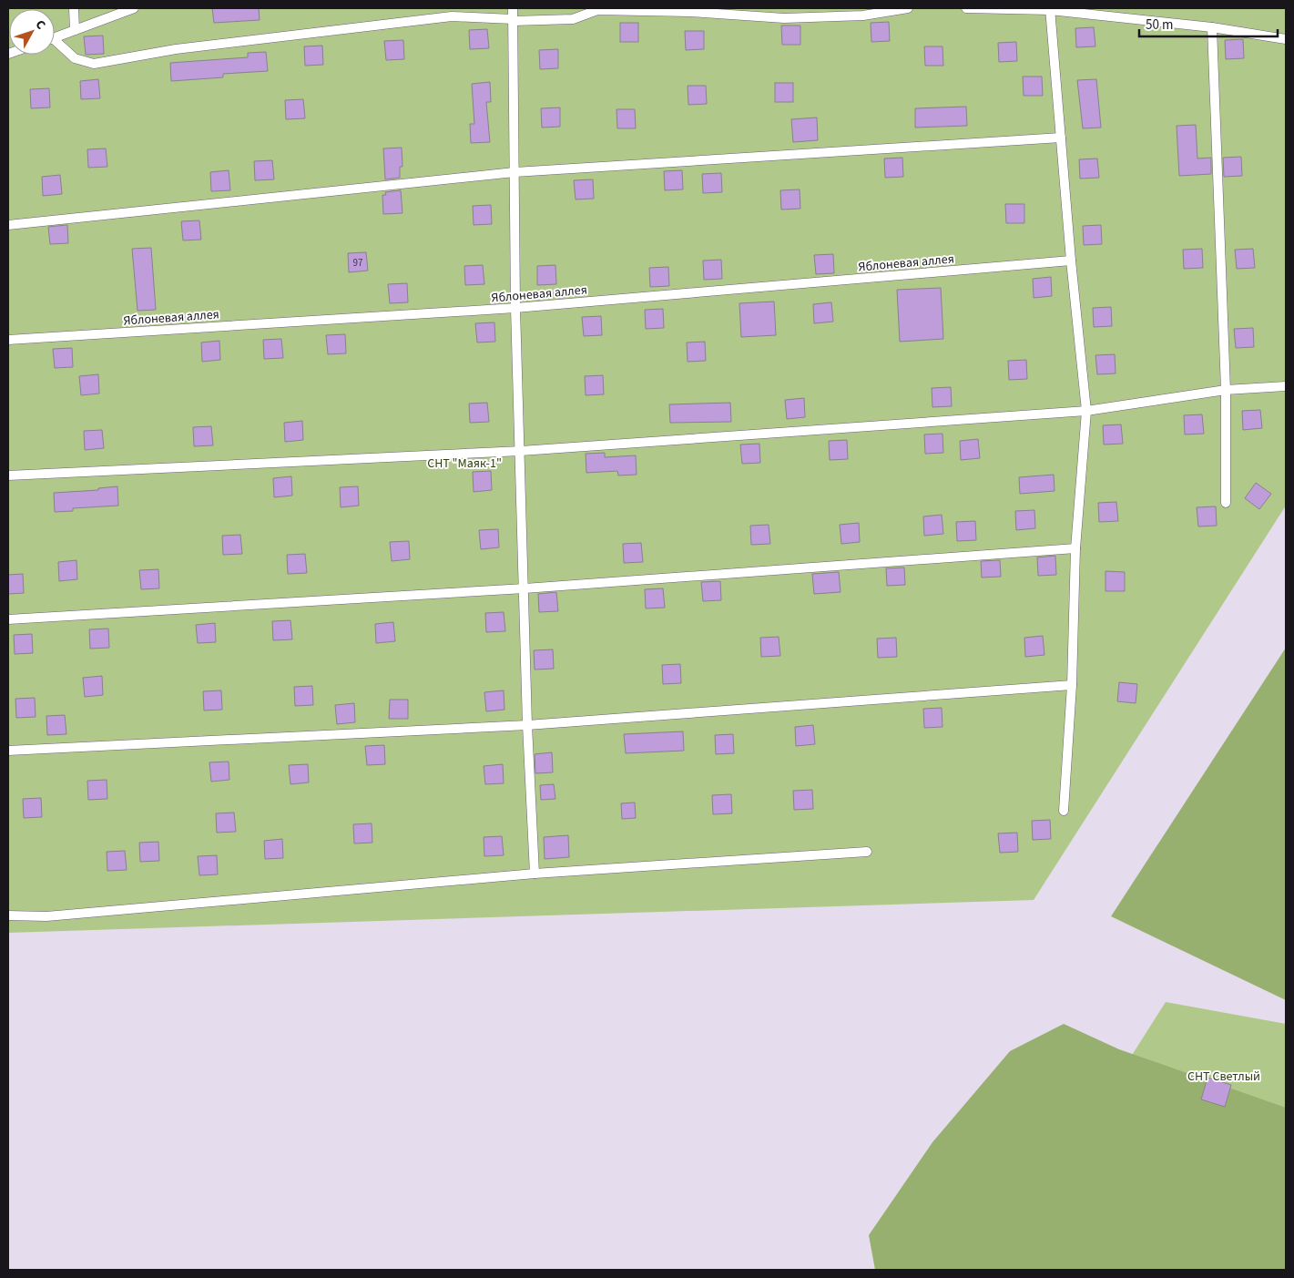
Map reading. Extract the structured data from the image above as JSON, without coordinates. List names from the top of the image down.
{
  "streets": {
    "lane": ["Яблоневая аллея"]
  },
  "parks": ["СНТ \"Маяк-1\"", "СНТ Светлый"],
  "house_numbers": ["97"],
  "scale_bar": "50 m",
  "north": "top right"
}
